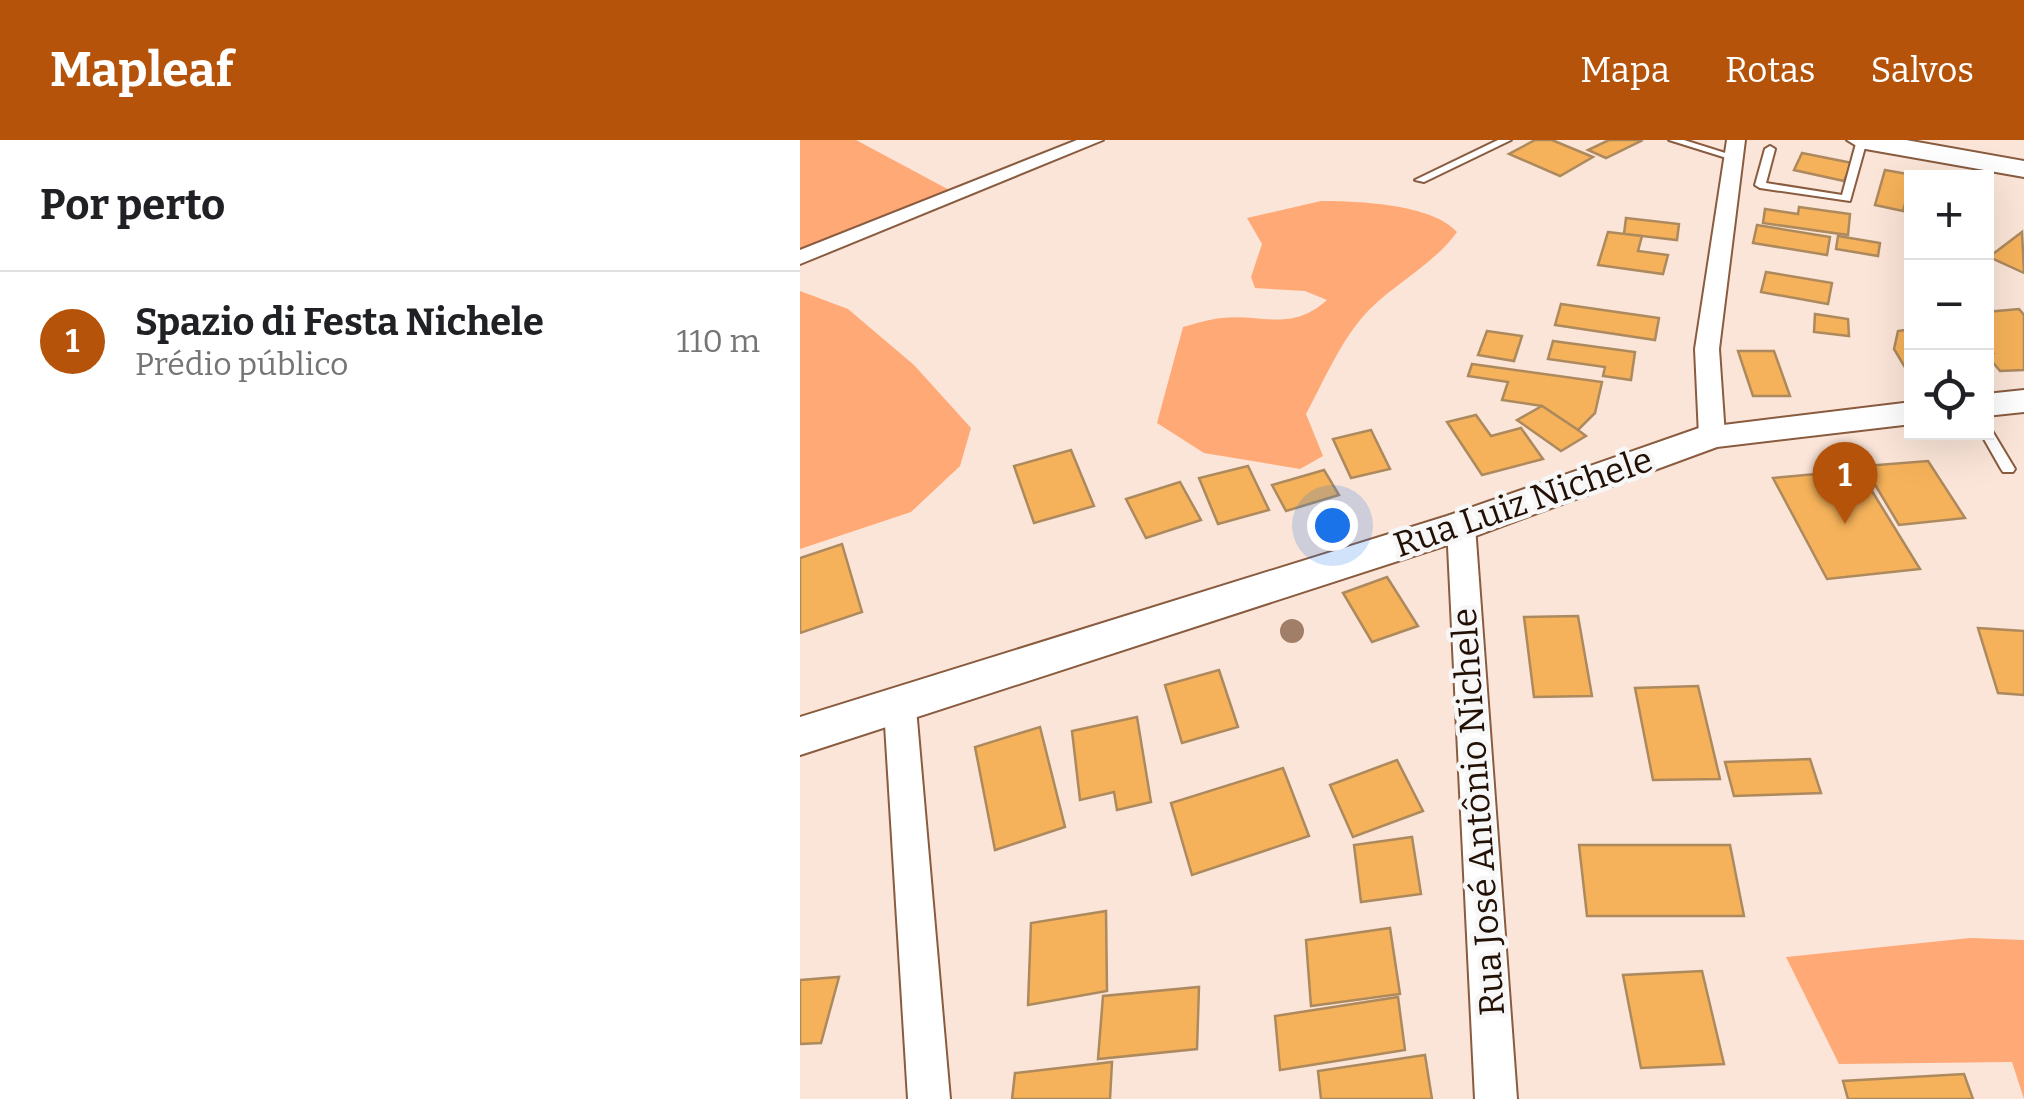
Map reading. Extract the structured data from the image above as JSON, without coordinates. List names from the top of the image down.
{
  "streets": {
    "street": ["Rua Luiz Nichele", "Rua José Antônio Nichele"]
  },
  "crossings": [
    ["Rua Luiz Nichele", "Rua José Antônio Nichele"]
  ],
  "page": {
    "header": "Mapleaf",
    "nav": ["Mapa", "Rotas", "Salvos"],
    "heading": "Por perto",
    "map_buttons": ["+", "−"],
    "list": [
      {
        "mark": "1",
        "name": "Spazio di Festa Nichele",
        "note": "Prédio público",
        "value": "110 m"
      }
    ],
    "pins": "1"
  }
}
